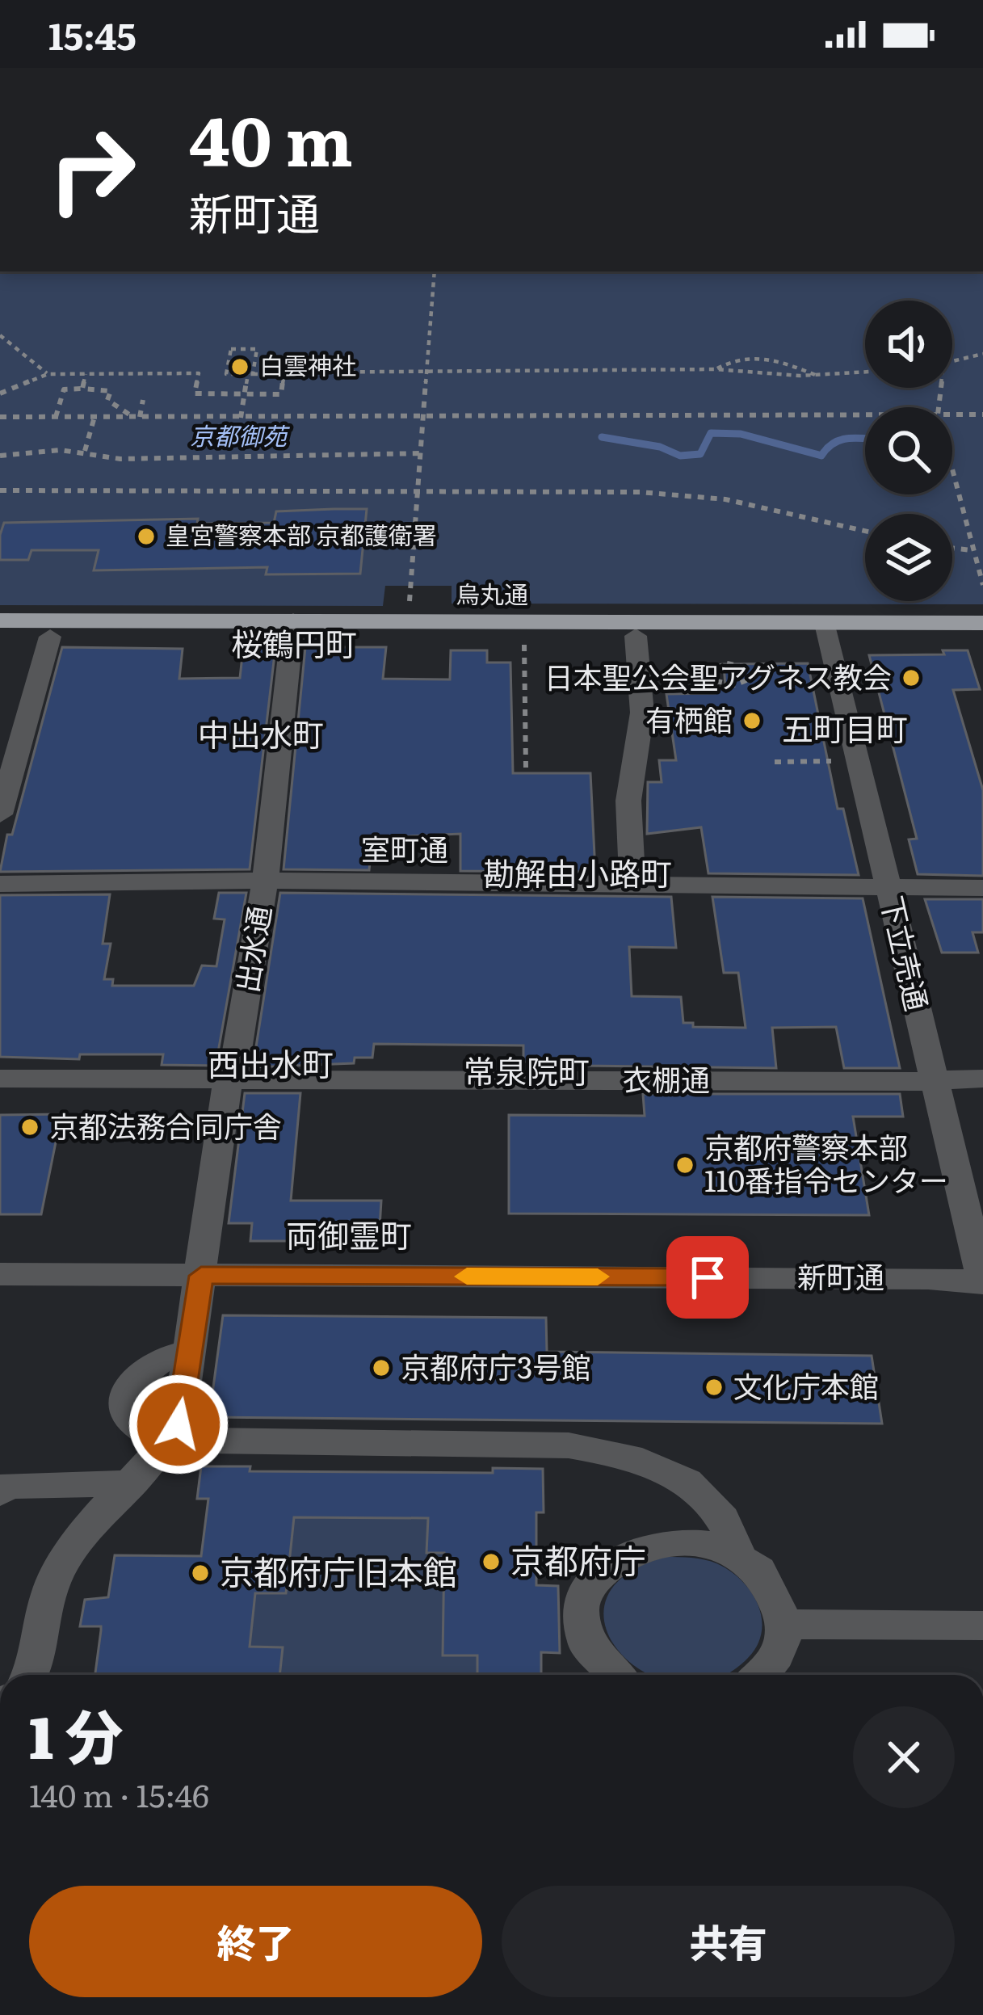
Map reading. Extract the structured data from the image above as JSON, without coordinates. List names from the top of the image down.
{
  "streets": {
    "highway": ["烏丸通"],
    "street": [
      "室町通",
      "出水通",
      "下立売通",
      "衣棚通",
      "新町通"
    ]
  },
  "crossings": [
    ["烏丸通", "出水通"],
    ["烏丸通", "下立売通"],
    ["室町通", "出水通"],
    ["室町通", "下立売通"],
    ["出水通", "衣棚通"],
    ["出水通", "新町通"],
    ["下立売通", "衣棚通"],
    ["下立売通", "新町通"]
  ],
  "districts": [
    "桜鶴円町",
    "五町目町",
    "中出水町",
    "勘解由小路町",
    "西出水町",
    "常泉院町",
    "両御霊町"
  ],
  "parks": ["京都御苑"],
  "places": [
    "白雲神社",
    "皇宮警察本部 京都護衛署",
    "日本聖公会聖アグネス教会",
    "有栖館",
    "京都法務合同庁舎",
    "京都府警察本部 110番指令センター",
    "京都府庁3号館",
    "文化庁本館",
    "京都府庁",
    "京都府庁旧本館"
  ],
  "page": {
    "status": "15:45",
    "turn": ["40 m", "新町通"],
    "heading": ["1 分", "140 m · 15:46"],
    "buttons": ["終了", "共有"]
  }
}
